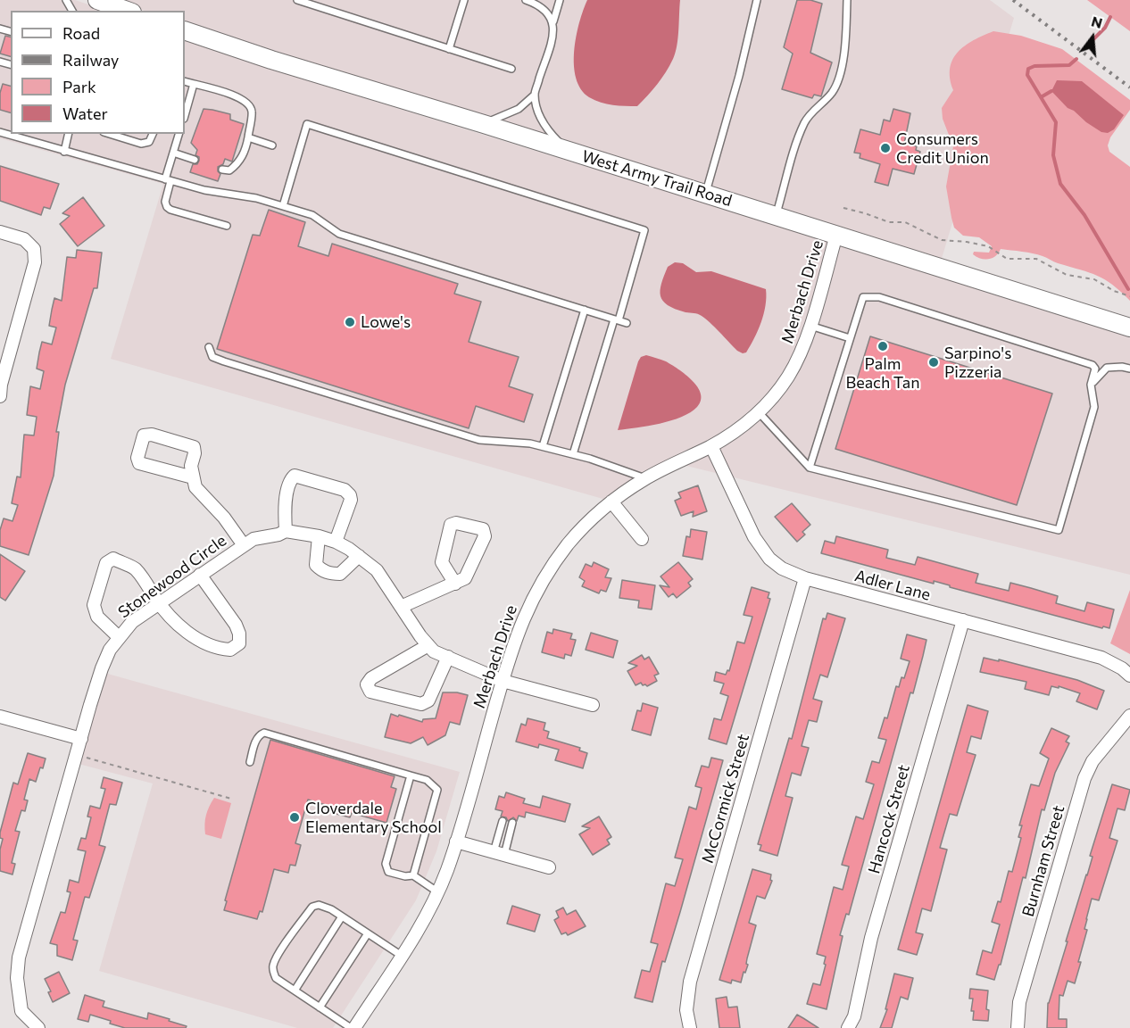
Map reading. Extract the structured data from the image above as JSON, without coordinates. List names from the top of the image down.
{
  "streets": {
    "main road": ["West Army Trail Road"],
    "street": [
      "Merbach Drive",
      "Stonewood Circle",
      "Adler Lane",
      "McCormick Street",
      "Hancock Street",
      "Burnham Street"
    ]
  },
  "crossings": [
    ["West Army Trail Road", "Merbach Drive"],
    ["Merbach Drive", "Stonewood Circle"],
    ["Merbach Drive", "Adler Lane"],
    ["Adler Lane", "McCormick Street"],
    ["Adler Lane", "Hancock Street"]
  ],
  "places": [
    "Consumers Credit Union",
    "Lowe's",
    "Palm Beach Tan",
    "Sarpino's Pizzeria",
    "Cloverdale Elementary School"
  ],
  "legend": [
    "Road",
    "Railway",
    "Park",
    "Water"
  ],
  "north": "top"
}
